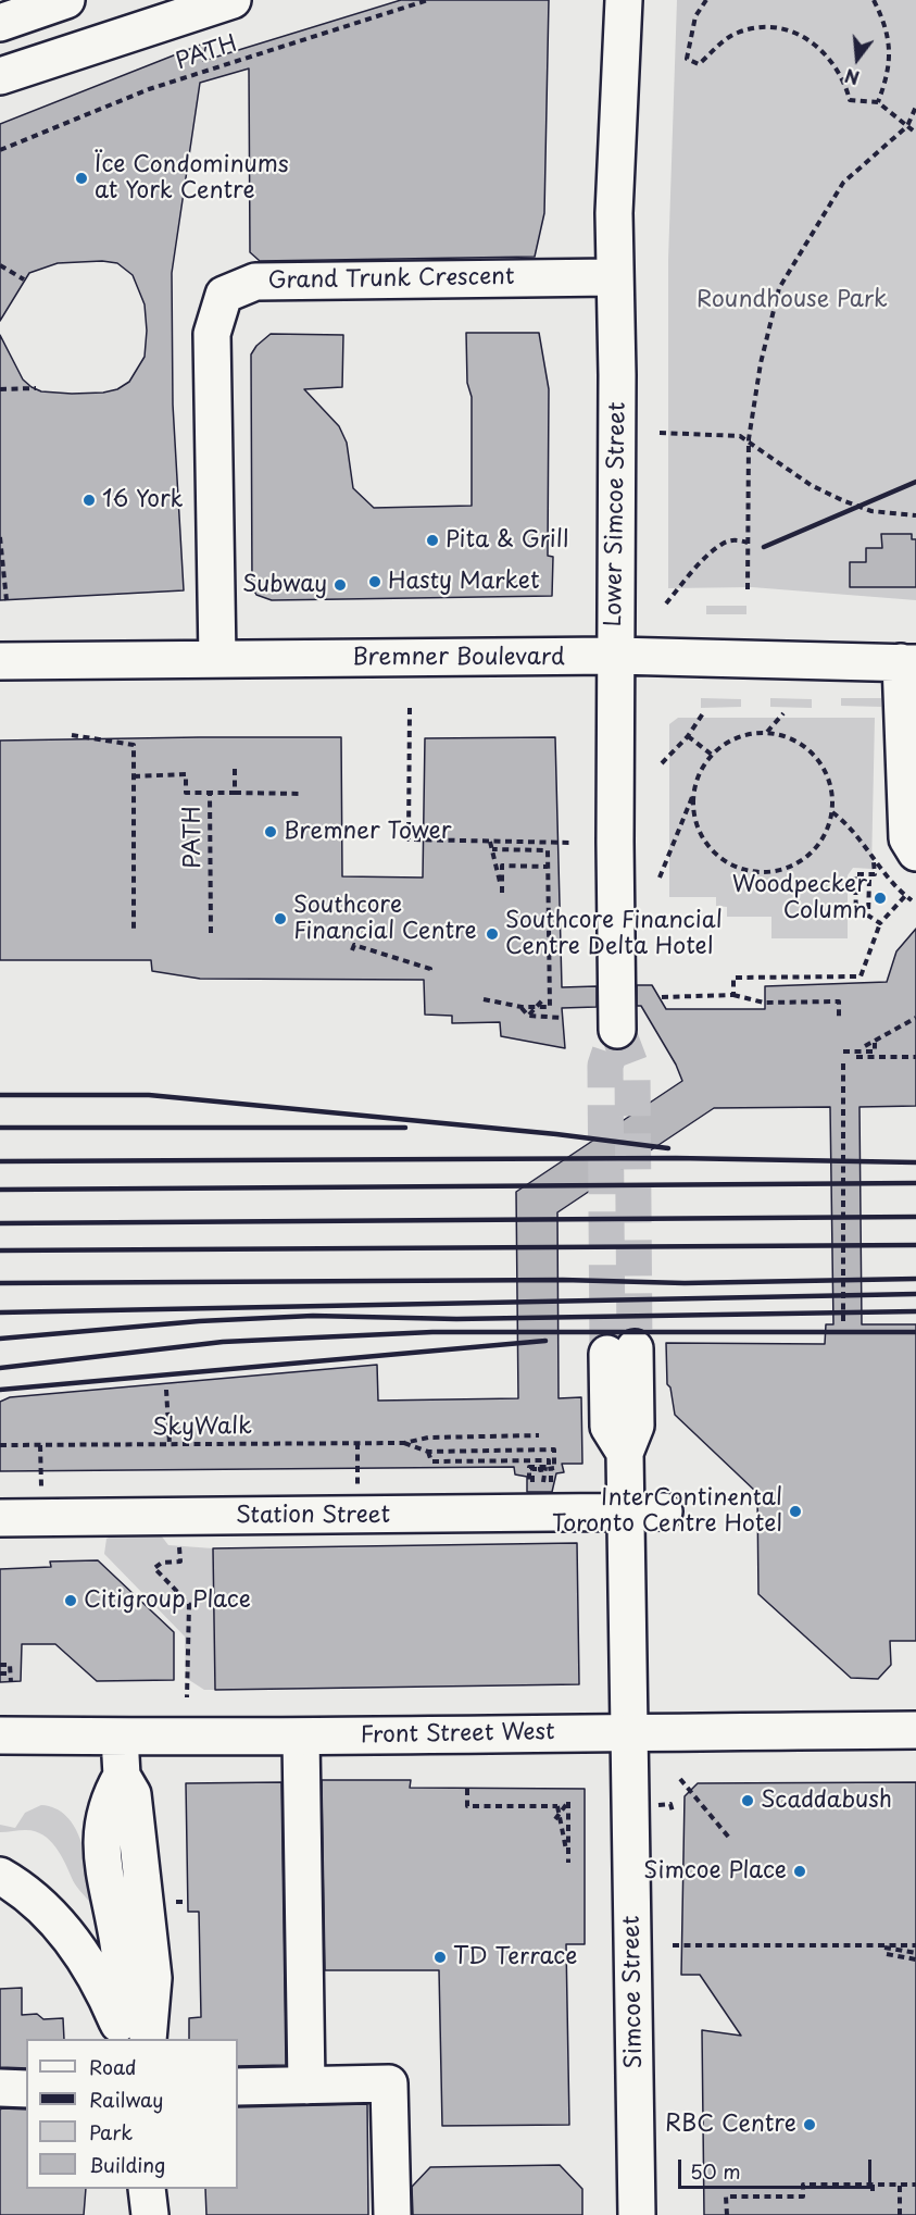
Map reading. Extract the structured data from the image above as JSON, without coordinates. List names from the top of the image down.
{
  "streets": {
    "main road": [
      "Grand Trunk Crescent",
      "Lower Simcoe Street",
      "Bremner Boulevard",
      "Station Street",
      "Front Street West",
      "Simcoe Street"
    ],
    "path": ["PATH", "SkyWalk"]
  },
  "crossings": [
    ["Grand Trunk Crescent", "Lower Simcoe Street"],
    ["Grand Trunk Crescent", "Bremner Boulevard"],
    ["Lower Simcoe Street", "Bremner Boulevard"],
    ["Front Street West", "Simcoe Street"]
  ],
  "parks": ["Roundhouse Park"],
  "places": [
    "Ïce Condominums at York Centre",
    "16 York",
    "Pita & Grill",
    "Hasty Market",
    "Subway",
    "Bremner Tower",
    "Woodpecker Column",
    "Southcore Financial Centre",
    "Southcore Financial Centre Delta Hotel",
    "InterContinental Toronto Centre Hotel",
    "Citigroup Place",
    "Scaddabush",
    "Simcoe Place",
    "TD Terrace",
    "RBC Centre"
  ],
  "legend": [
    "Road",
    "Railway",
    "Park",
    "Building"
  ],
  "scale_bar": "50 m",
  "north": "bottom"
}
